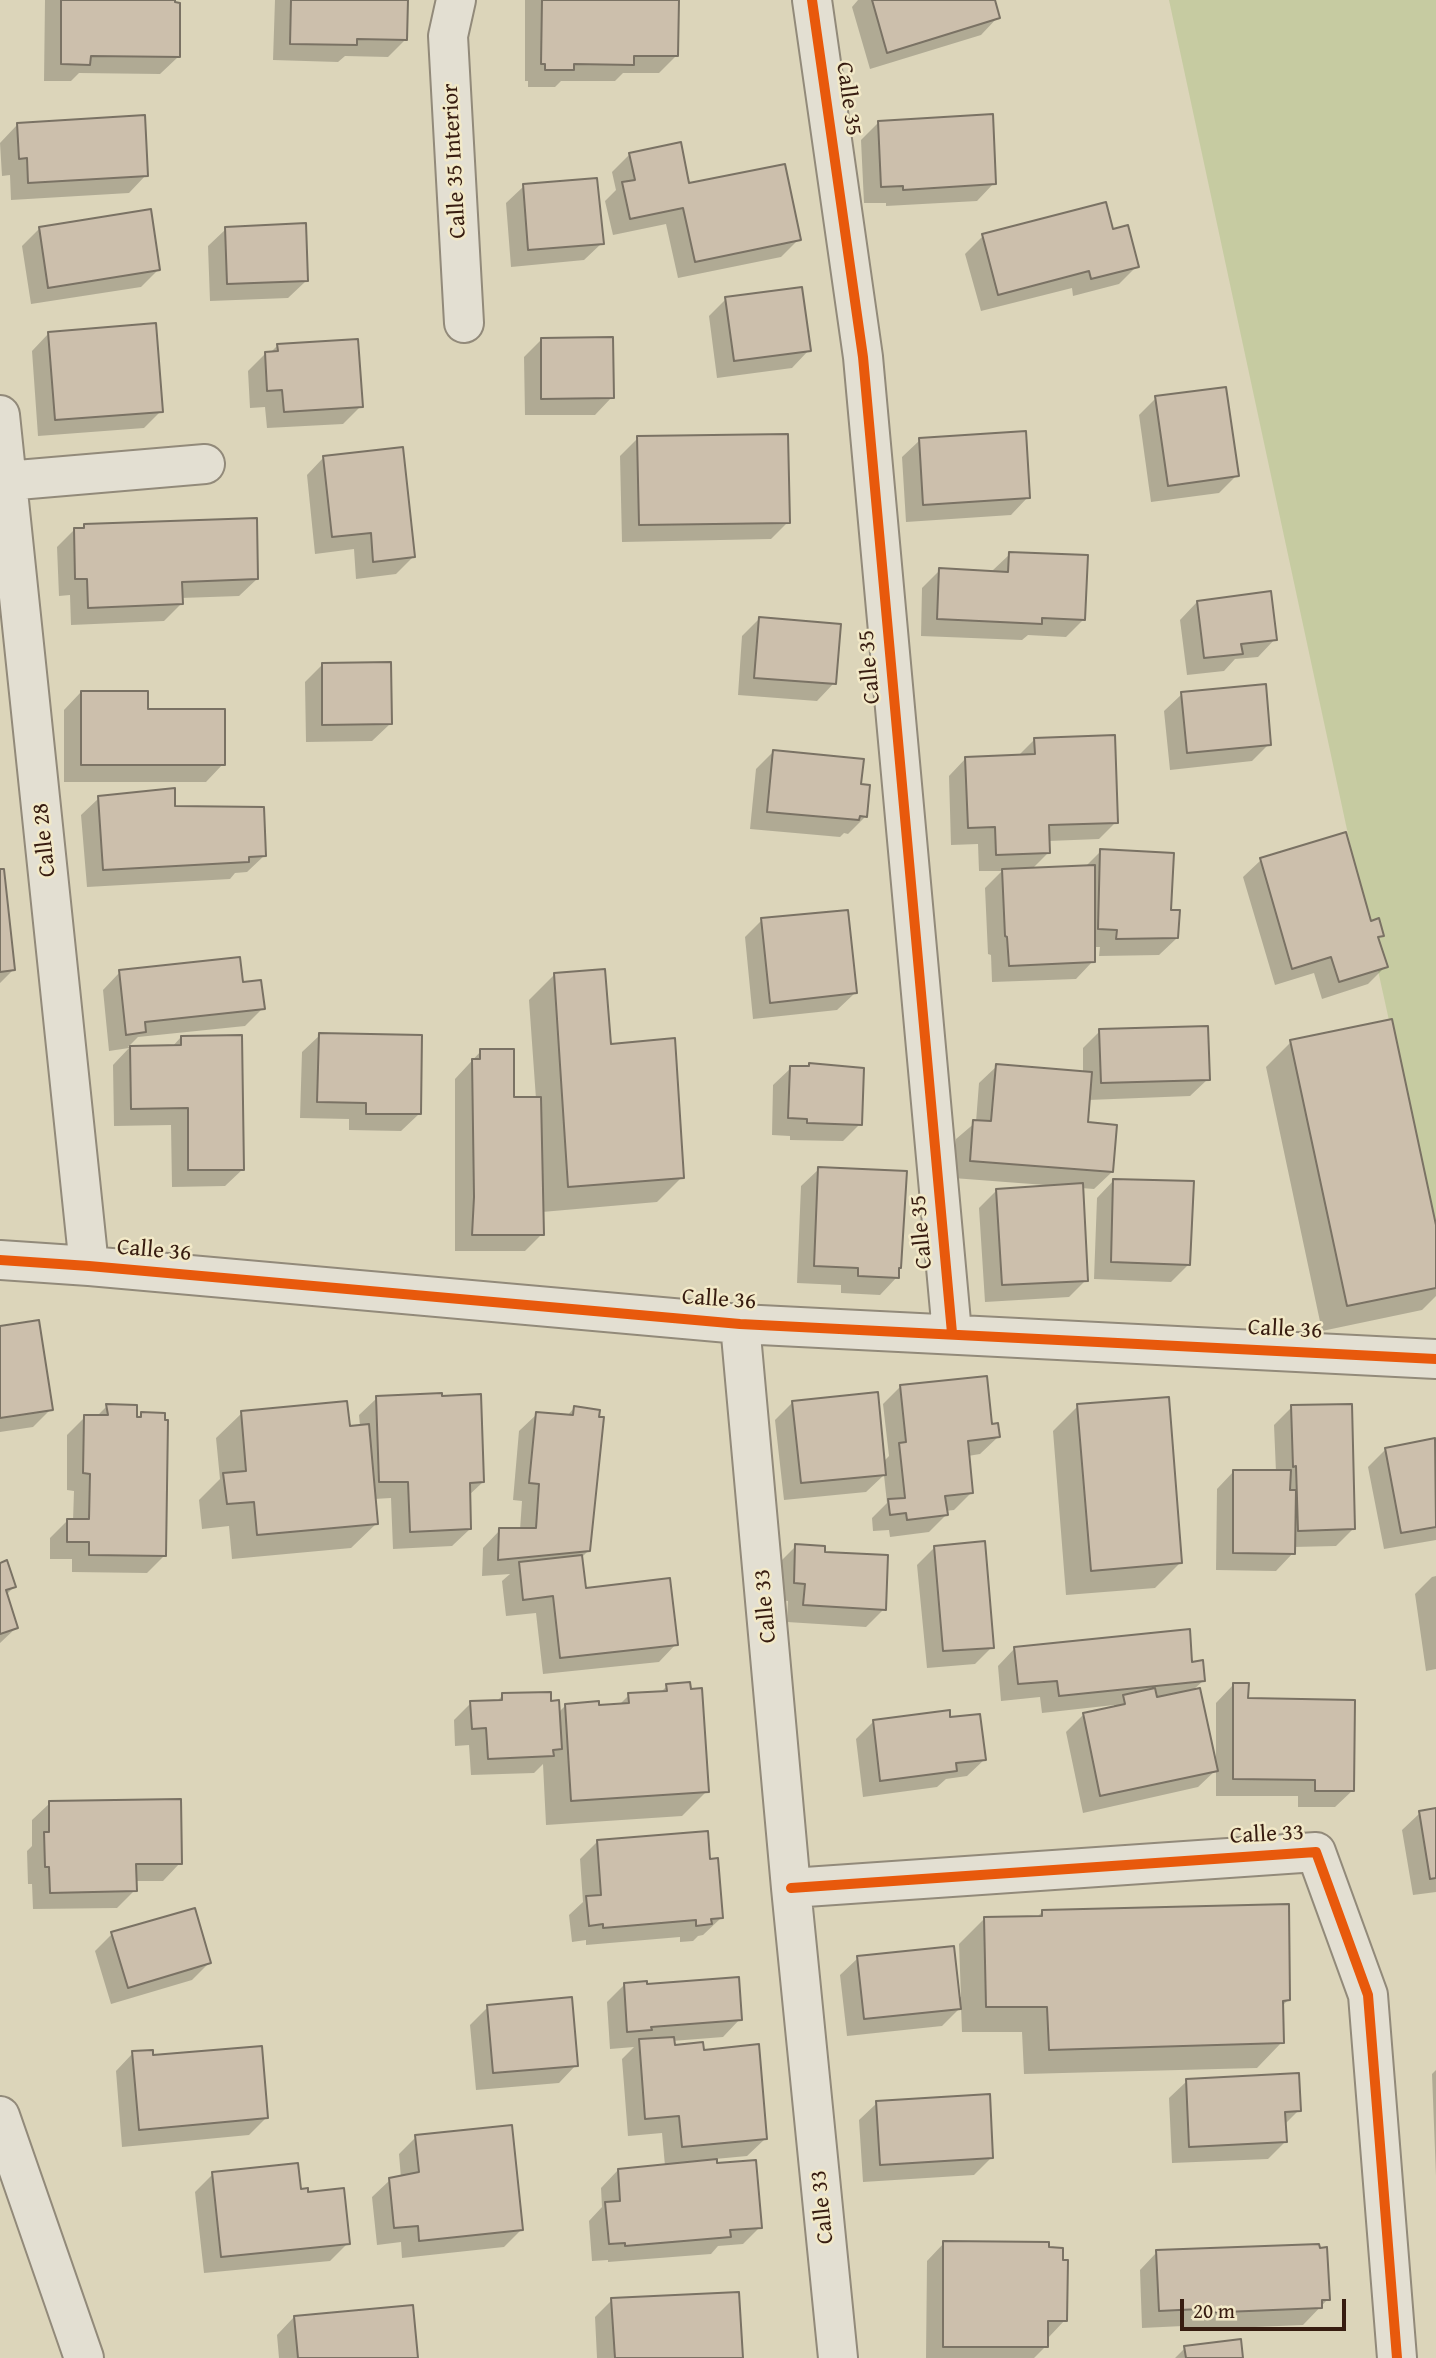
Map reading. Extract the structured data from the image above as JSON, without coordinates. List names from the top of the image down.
{
  "streets": {
    "street": [
      "Calle 35",
      "Calle 35 Interior",
      "Calle 28",
      "Calle 36",
      "Calle 33"
    ]
  },
  "crossings": [
    ["Calle 35", "Calle 36"],
    ["Calle 28", "Calle 36"],
    ["Calle 36", "Calle 33"]
  ],
  "scale_bar": "20 m"
}
